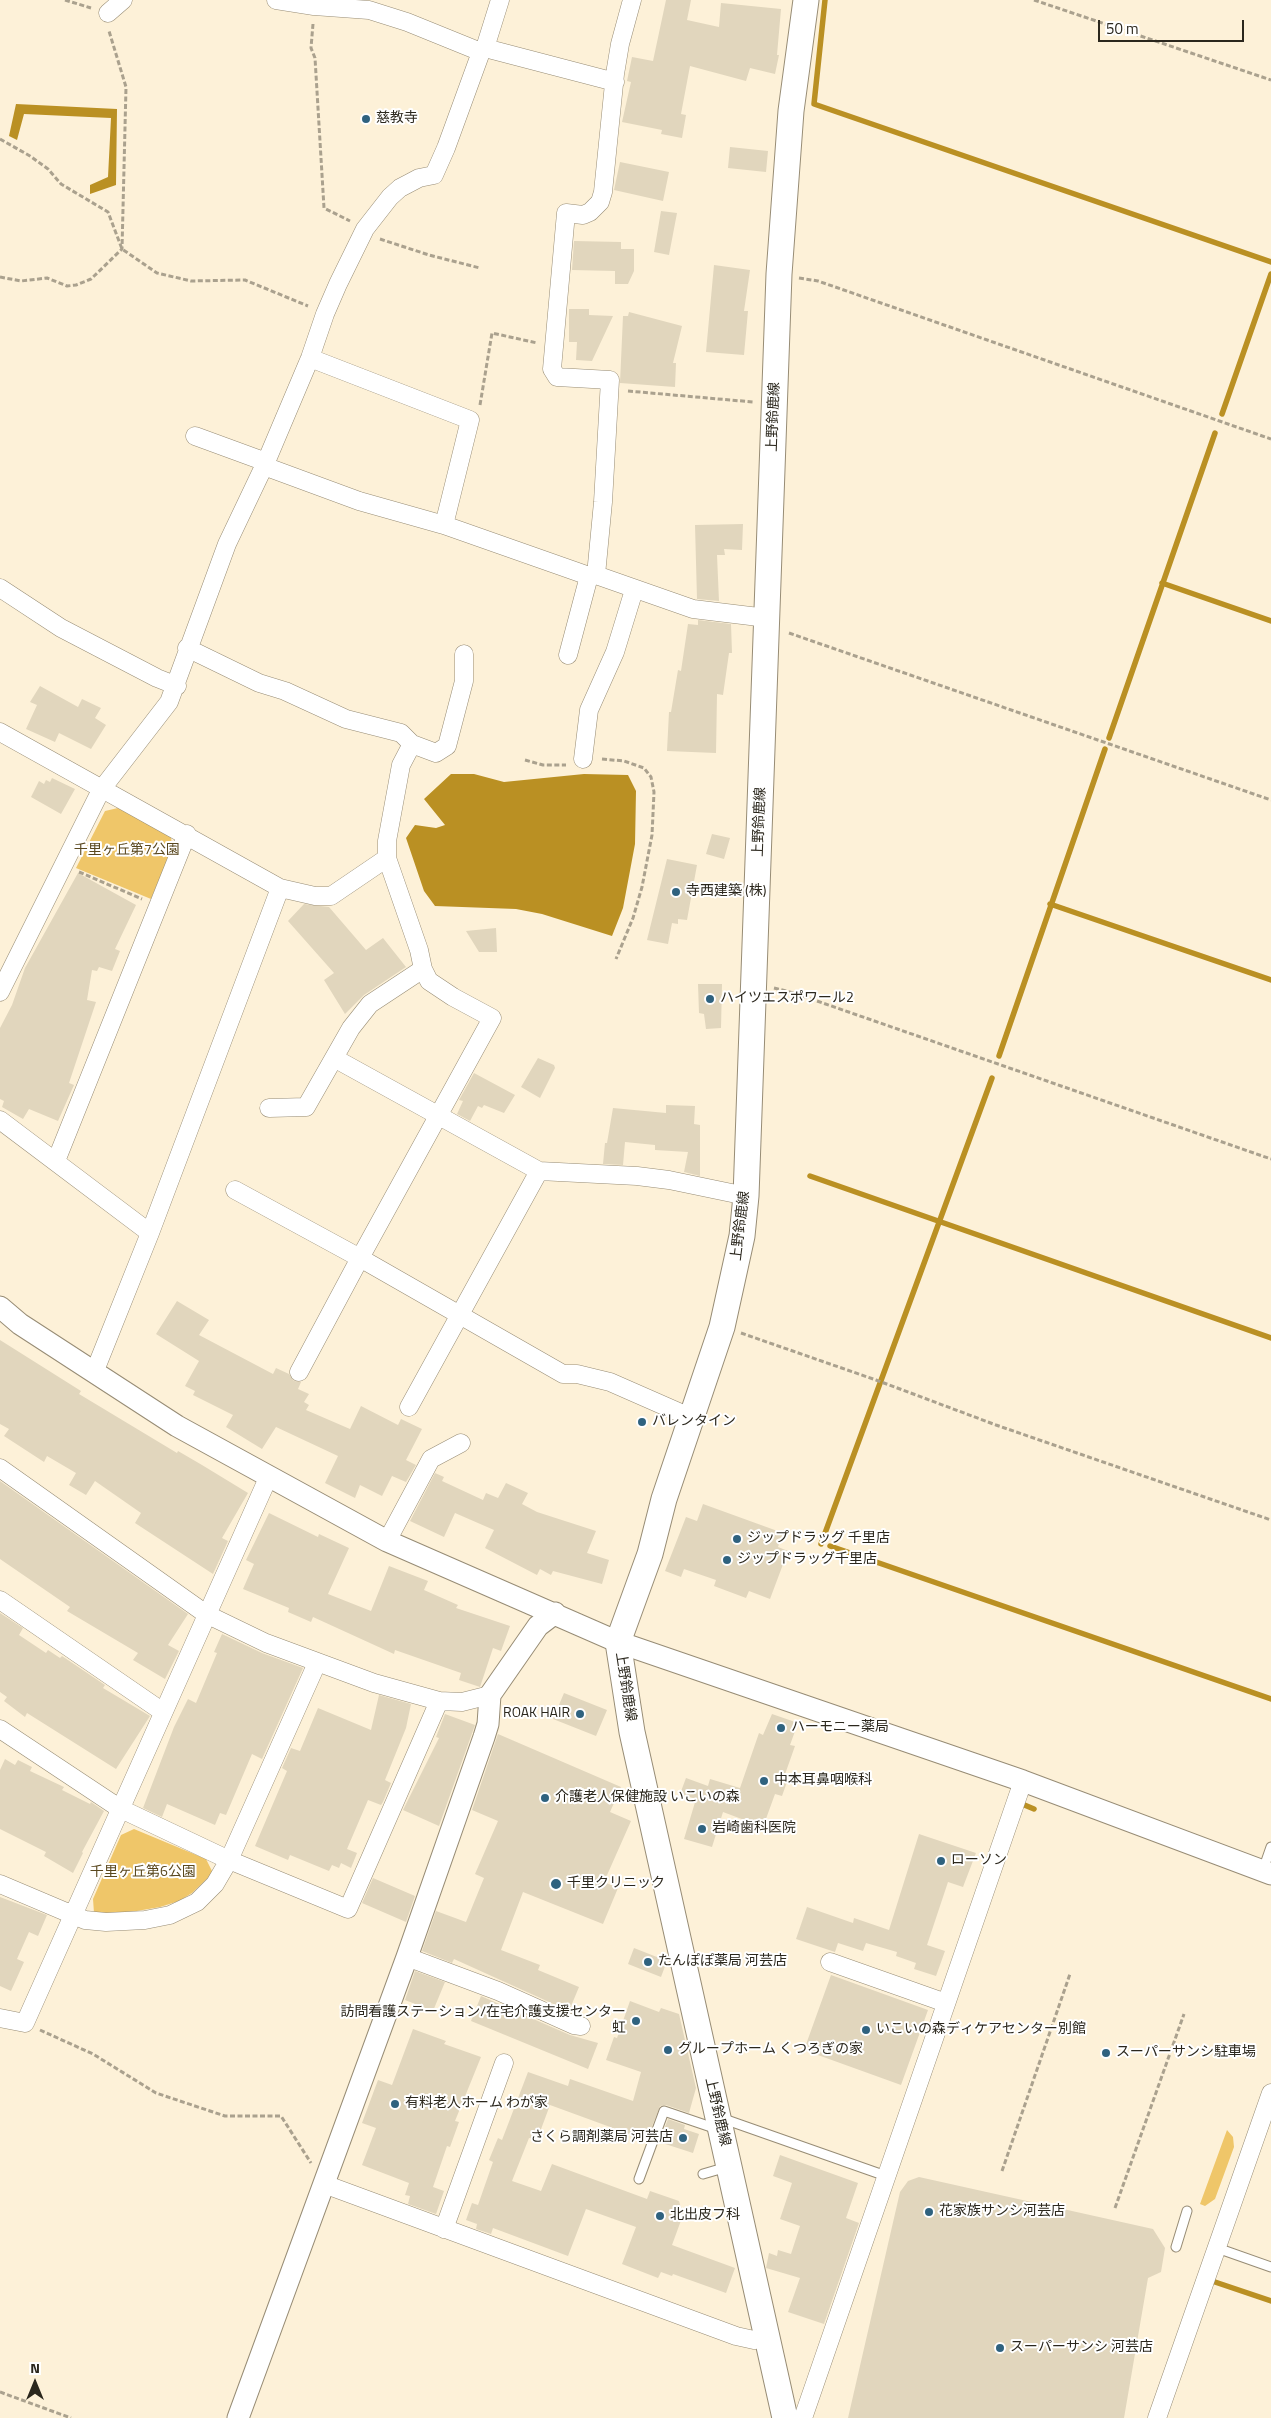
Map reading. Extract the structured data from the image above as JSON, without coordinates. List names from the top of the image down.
{
  "streets": {
    "main road": ["上野鈴鹿線"]
  },
  "parks": ["千里ヶ丘第7公園", "千里ヶ丘第6公園"],
  "places": [
    "慈教寺",
    "寺西建築 (株)",
    "ハイツエスポワール2",
    "バレンタイン",
    "ジップドラッグ 千里店",
    "ジップドラッグ千里店",
    "ROAK HAIR",
    "ハーモニー薬局",
    "中本耳鼻咽喉科",
    "介護老人保健施設 いこいの森",
    "岩崎歯科医院",
    "ローソン",
    "千里クリニック",
    "たんぽぽ薬局 河芸店",
    "訪問看護ステーション/在宅介護支援センター 虹",
    "いこいの森ディケアセンター別館",
    "グループホーム くつろぎの家",
    "スーパーサンシ駐車場",
    "有料老人ホーム わが家",
    "さくら調剤薬局 河芸店",
    "花家族サンシ河芸店",
    "北出皮フ科",
    "スーパーサンシ 河芸店"
  ],
  "scale_bar": "50 m",
  "north": "top"
}
